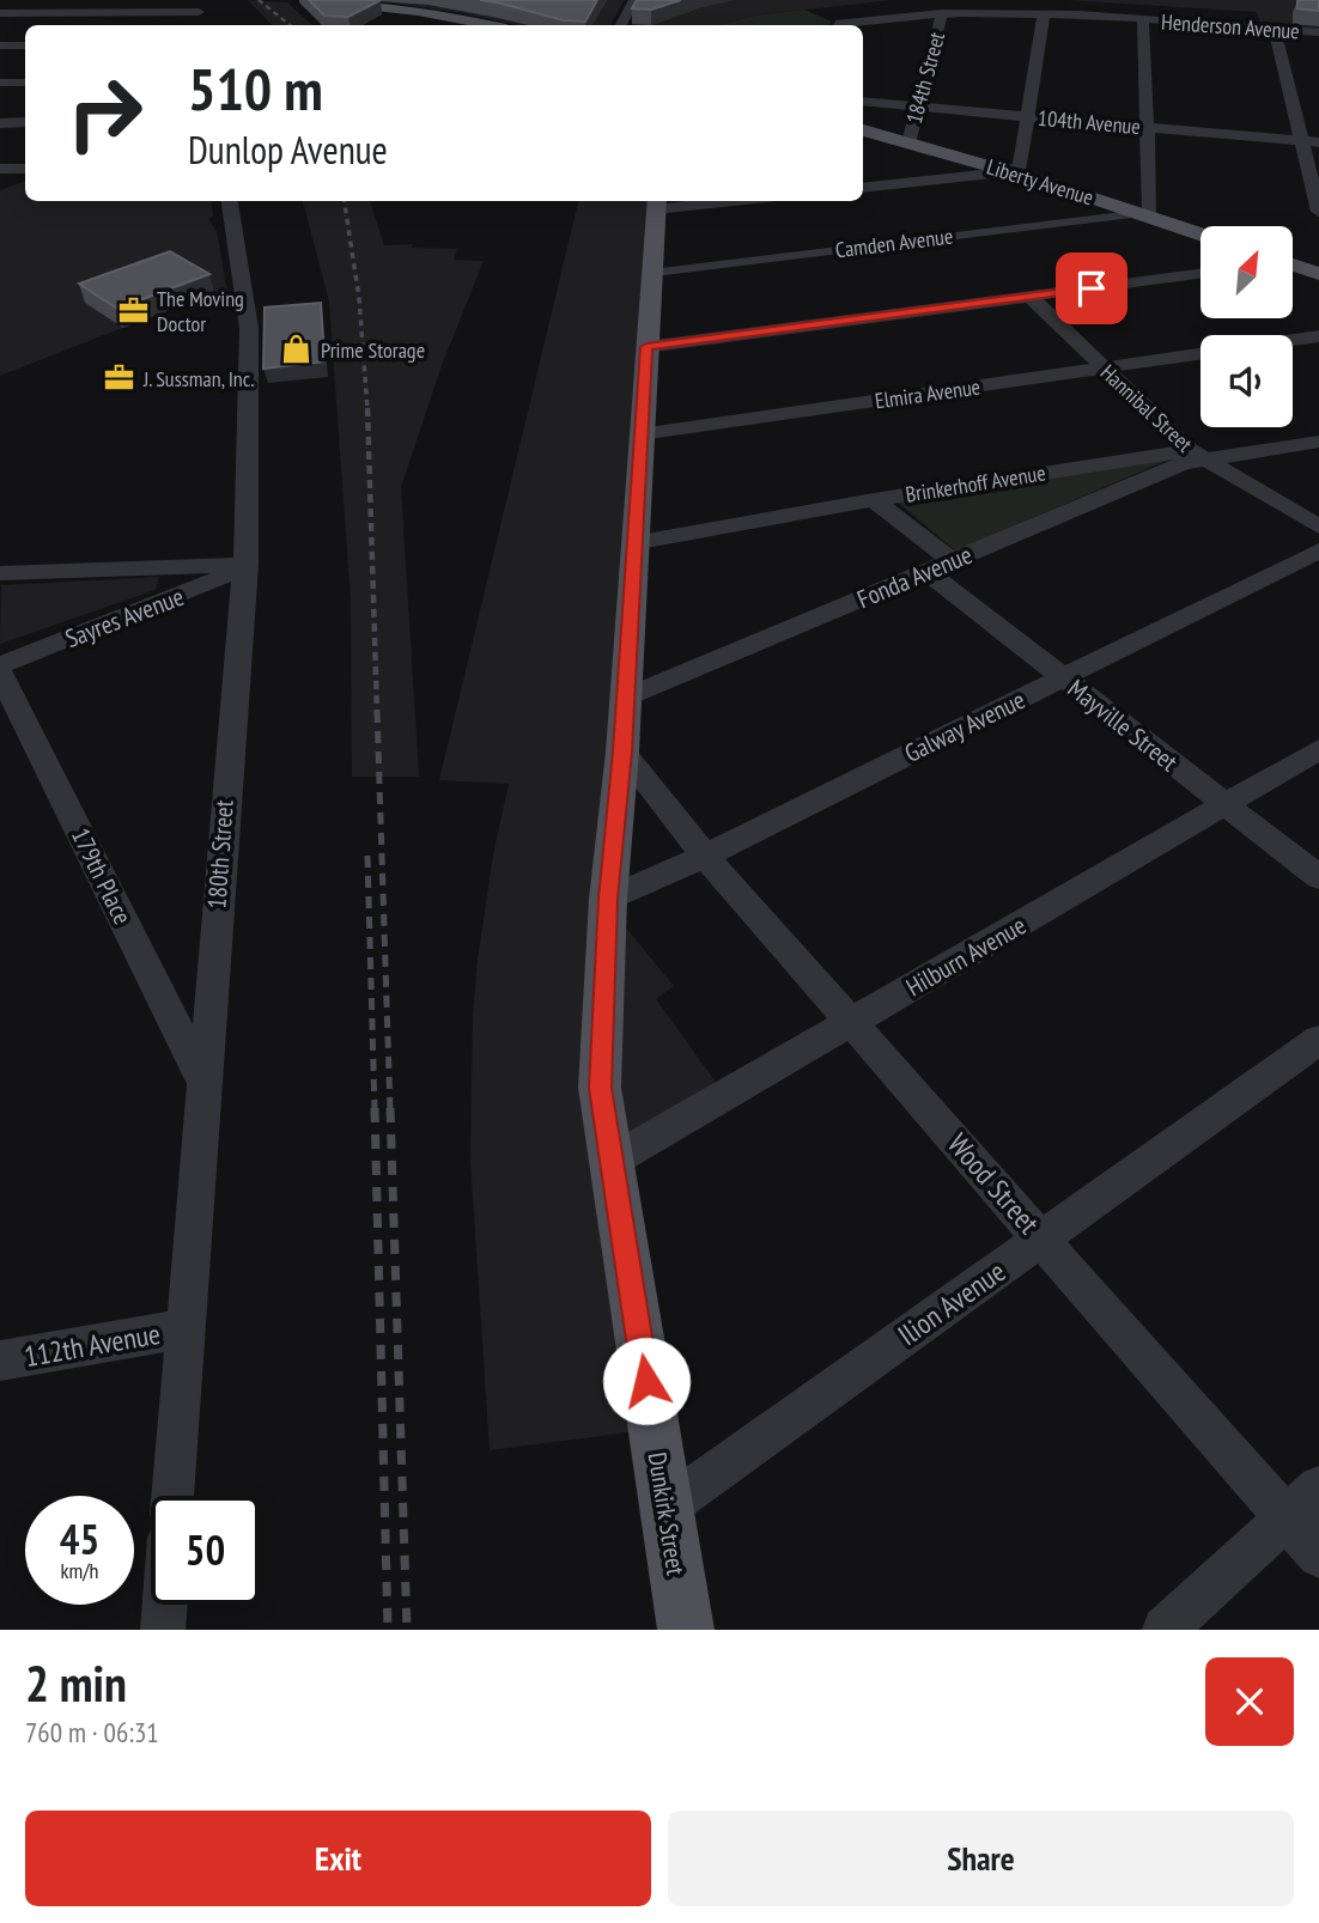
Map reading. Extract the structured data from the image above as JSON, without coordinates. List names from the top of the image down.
{
  "streets": {
    "main road": ["Liberty Avenue", "Dunkirk Street"],
    "street": [
      "Henderson Avenue",
      "184th Street",
      "104th Avenue",
      "Camden Avenue",
      "Elmira Avenue",
      "Hannibal Street",
      "Brinkerhoff Avenue",
      "Fonda Avenue",
      "Sayres Avenue",
      "Mayville Street",
      "Galway Avenue",
      "180th Street",
      "179th Place",
      "Hilburn Avenue",
      "Wood Street",
      "Ilion Avenue",
      "112th Avenue"
    ]
  },
  "crossings": [
    ["Henderson Avenue", "184th Street"],
    ["184th Street", "104th Avenue"],
    ["184th Street", "Liberty Avenue"],
    ["Liberty Avenue", "Camden Avenue"],
    ["Camden Avenue", "Dunkirk Street"],
    ["Elmira Avenue", "Hannibal Street"],
    ["Elmira Avenue", "Dunkirk Street"],
    ["Hannibal Street", "Brinkerhoff Avenue"],
    ["Hannibal Street", "Fonda Avenue"],
    ["Brinkerhoff Avenue", "Fonda Avenue"],
    ["Brinkerhoff Avenue", "Dunkirk Street"],
    ["Fonda Avenue", "Mayville Street"],
    ["Fonda Avenue", "Dunkirk Street"],
    ["Sayres Avenue", "180th Street"],
    ["Mayville Street", "Galway Avenue"],
    ["Mayville Street", "Hilburn Avenue"],
    ["Galway Avenue", "Wood Street"],
    ["Galway Avenue", "Dunkirk Street"],
    ["180th Street", "179th Place"],
    ["180th Street", "112th Avenue"],
    ["Hilburn Avenue", "Wood Street"],
    ["Hilburn Avenue", "Dunkirk Street"],
    ["Wood Street", "Ilion Avenue"],
    ["Wood Street", "Dunkirk Street"],
    ["Ilion Avenue", "Dunkirk Street"]
  ],
  "places": {
    "office": ["The Moving Doctor", "J. Sussman, Inc."],
    "shop": ["Prime Storage"]
  },
  "north": "top right",
  "page": {
    "turn": ["510 m", "Dunlop Avenue"],
    "speed": "45 km/h",
    "limit": "50",
    "heading": ["2 min", "760 m · 06:31"],
    "buttons": ["Exit", "Share"]
  }
}
